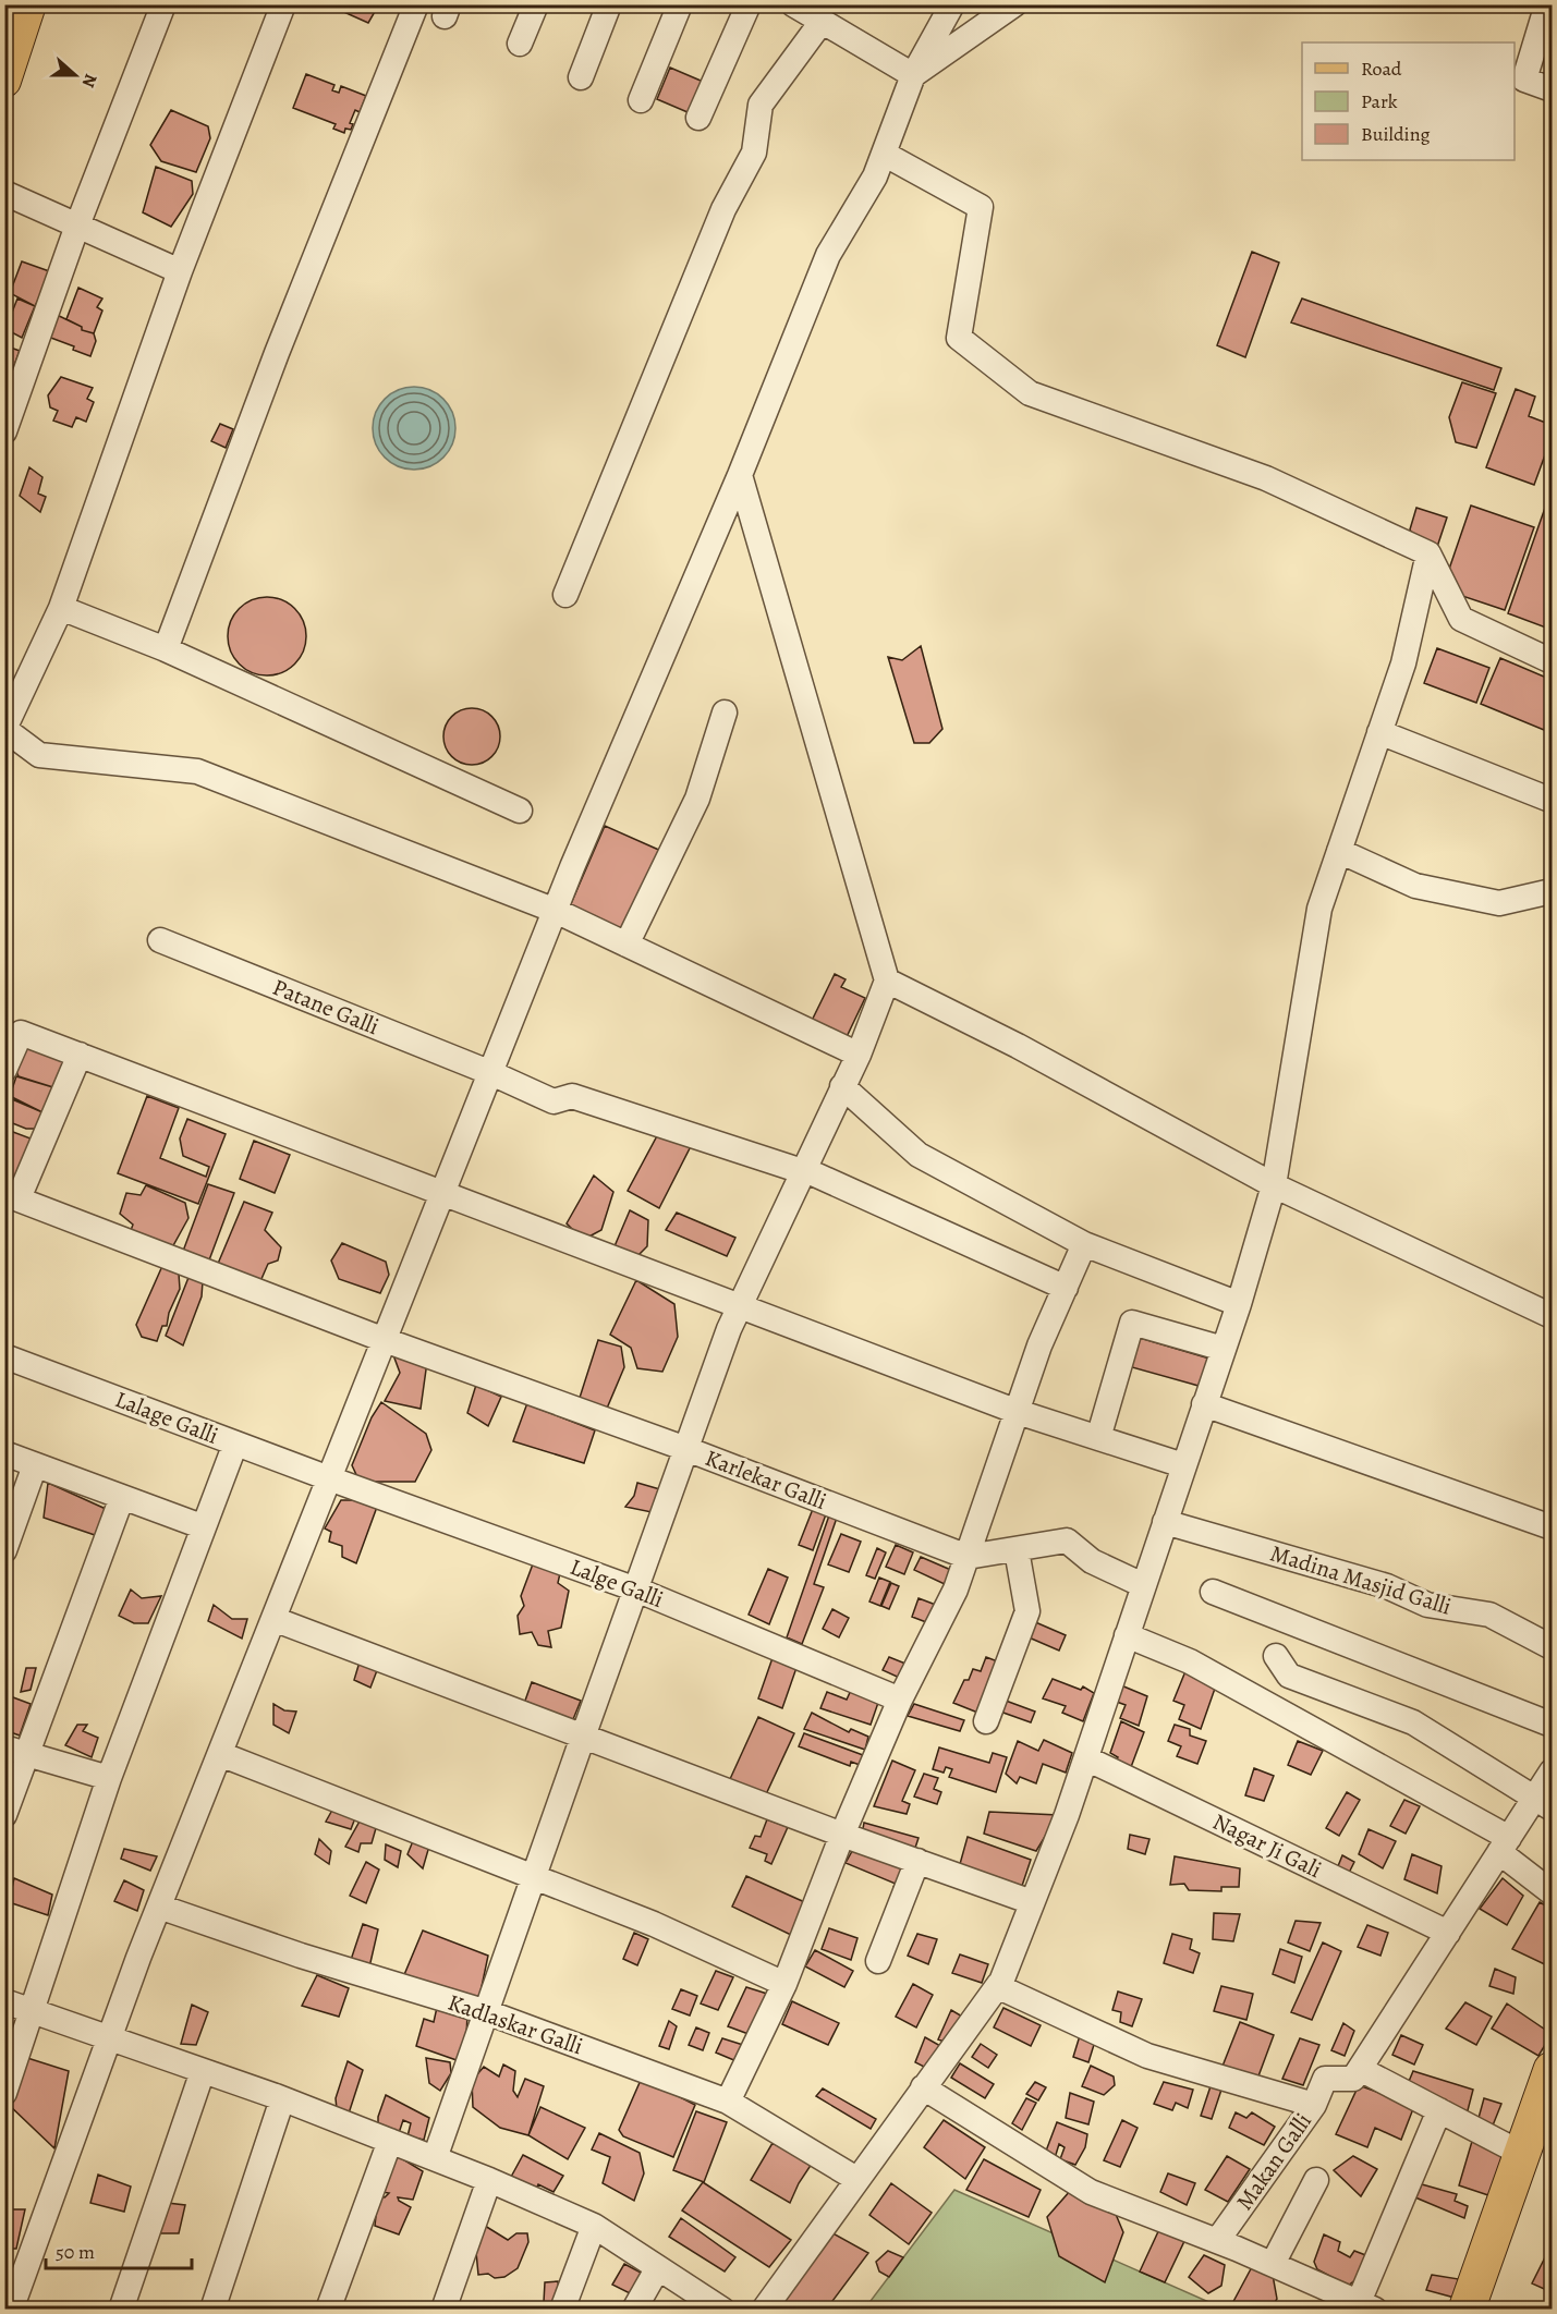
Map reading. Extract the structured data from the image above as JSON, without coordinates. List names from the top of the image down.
{
  "streets": {
    "street": [
      "Patane Galli",
      "Lalage Galli",
      "Karlekar Galli",
      "Madina Masjid Galli",
      "Lalge Galli",
      "Nagar Ji Gali",
      "Kadlaskar Galli",
      "Makan Galli"
    ]
  },
  "crossings": [
    ["Lalage Galli", "Lalge Galli"]
  ],
  "legend": ["Road", "Park", "Building"],
  "scale_bar": "50 m",
  "north": "right"
}
